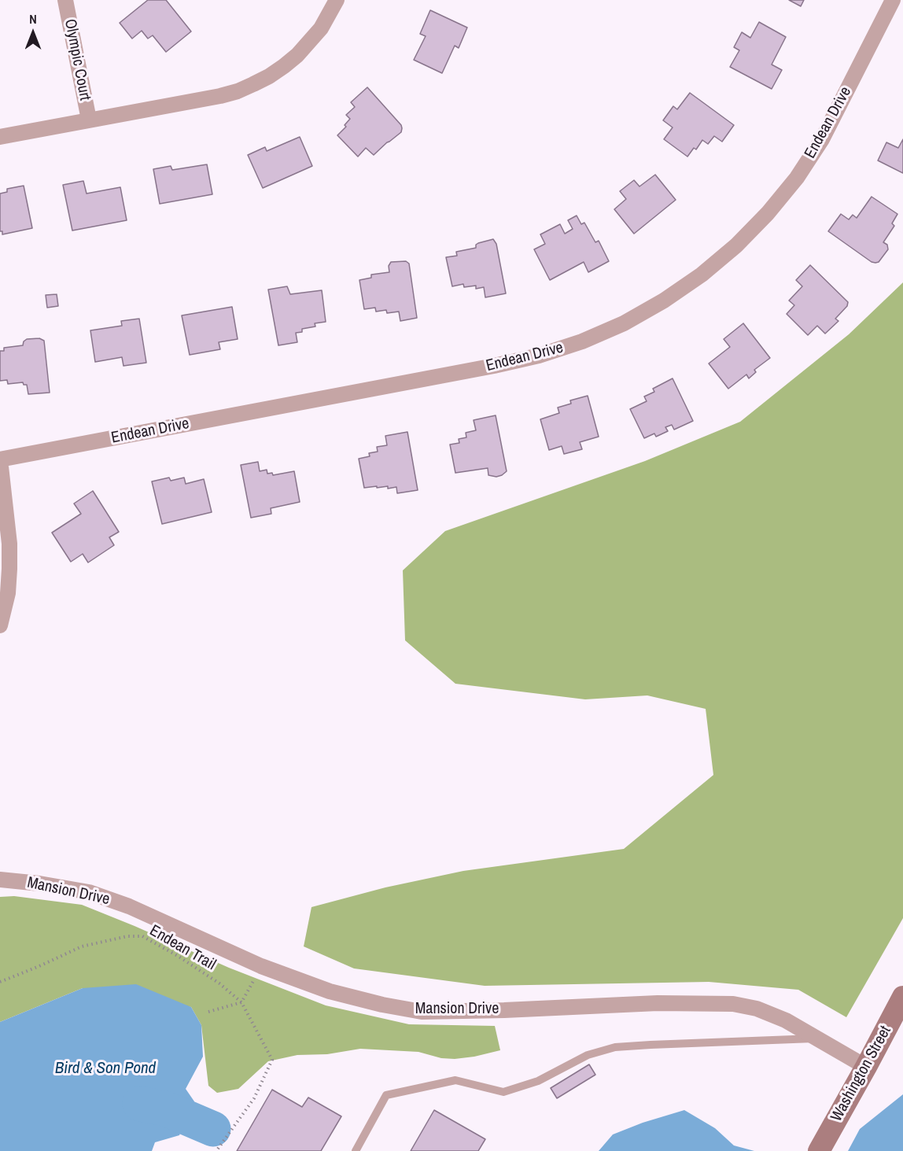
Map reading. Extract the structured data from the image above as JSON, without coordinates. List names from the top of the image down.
{
  "streets": {
    "main road": ["Washington Street"],
    "street": ["Olympic Court", "Endean Drive", "Mansion Drive"],
    "path": ["Endean Trail"]
  },
  "crossings": [
    ["Mansion Drive", "Washington Street"]
  ],
  "water": ["Bird & Son Pond"],
  "north": "top"
}
